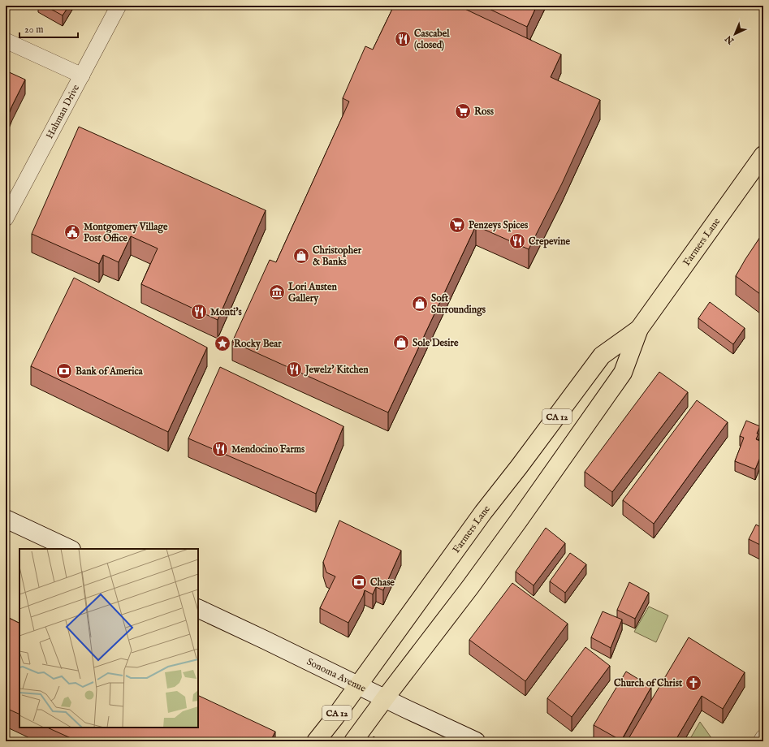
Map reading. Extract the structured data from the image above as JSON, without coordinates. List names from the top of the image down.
{
  "streets": {
    "main road": ["Farmers Lane", "CA 12"],
    "street": ["Hahman Drive", "Sonoma Avenue"]
  },
  "crossings": [
    ["Farmers Lane", "Sonoma Avenue"]
  ],
  "places": {
    "restaurant": [
      "Cascabel (closed)",
      "Crepevine",
      "Monti's",
      "Jewelz' Kitchen",
      "Mendocino Farms"
    ],
    "supermarket": ["Ross", "Penzeys Spices"],
    "public building": ["Montgomery Village Post Office"],
    "shop": ["Christopher & Banks", "Soft Surroundings", "Sole Desire"],
    "museum": ["Lori Austen Gallery"],
    "place": ["Rocky Bear"],
    "bank": ["Bank of America", "Chase"],
    "church": ["Church of Christ"]
  },
  "scale_bar": "20 m",
  "north": "bottom left"
}
